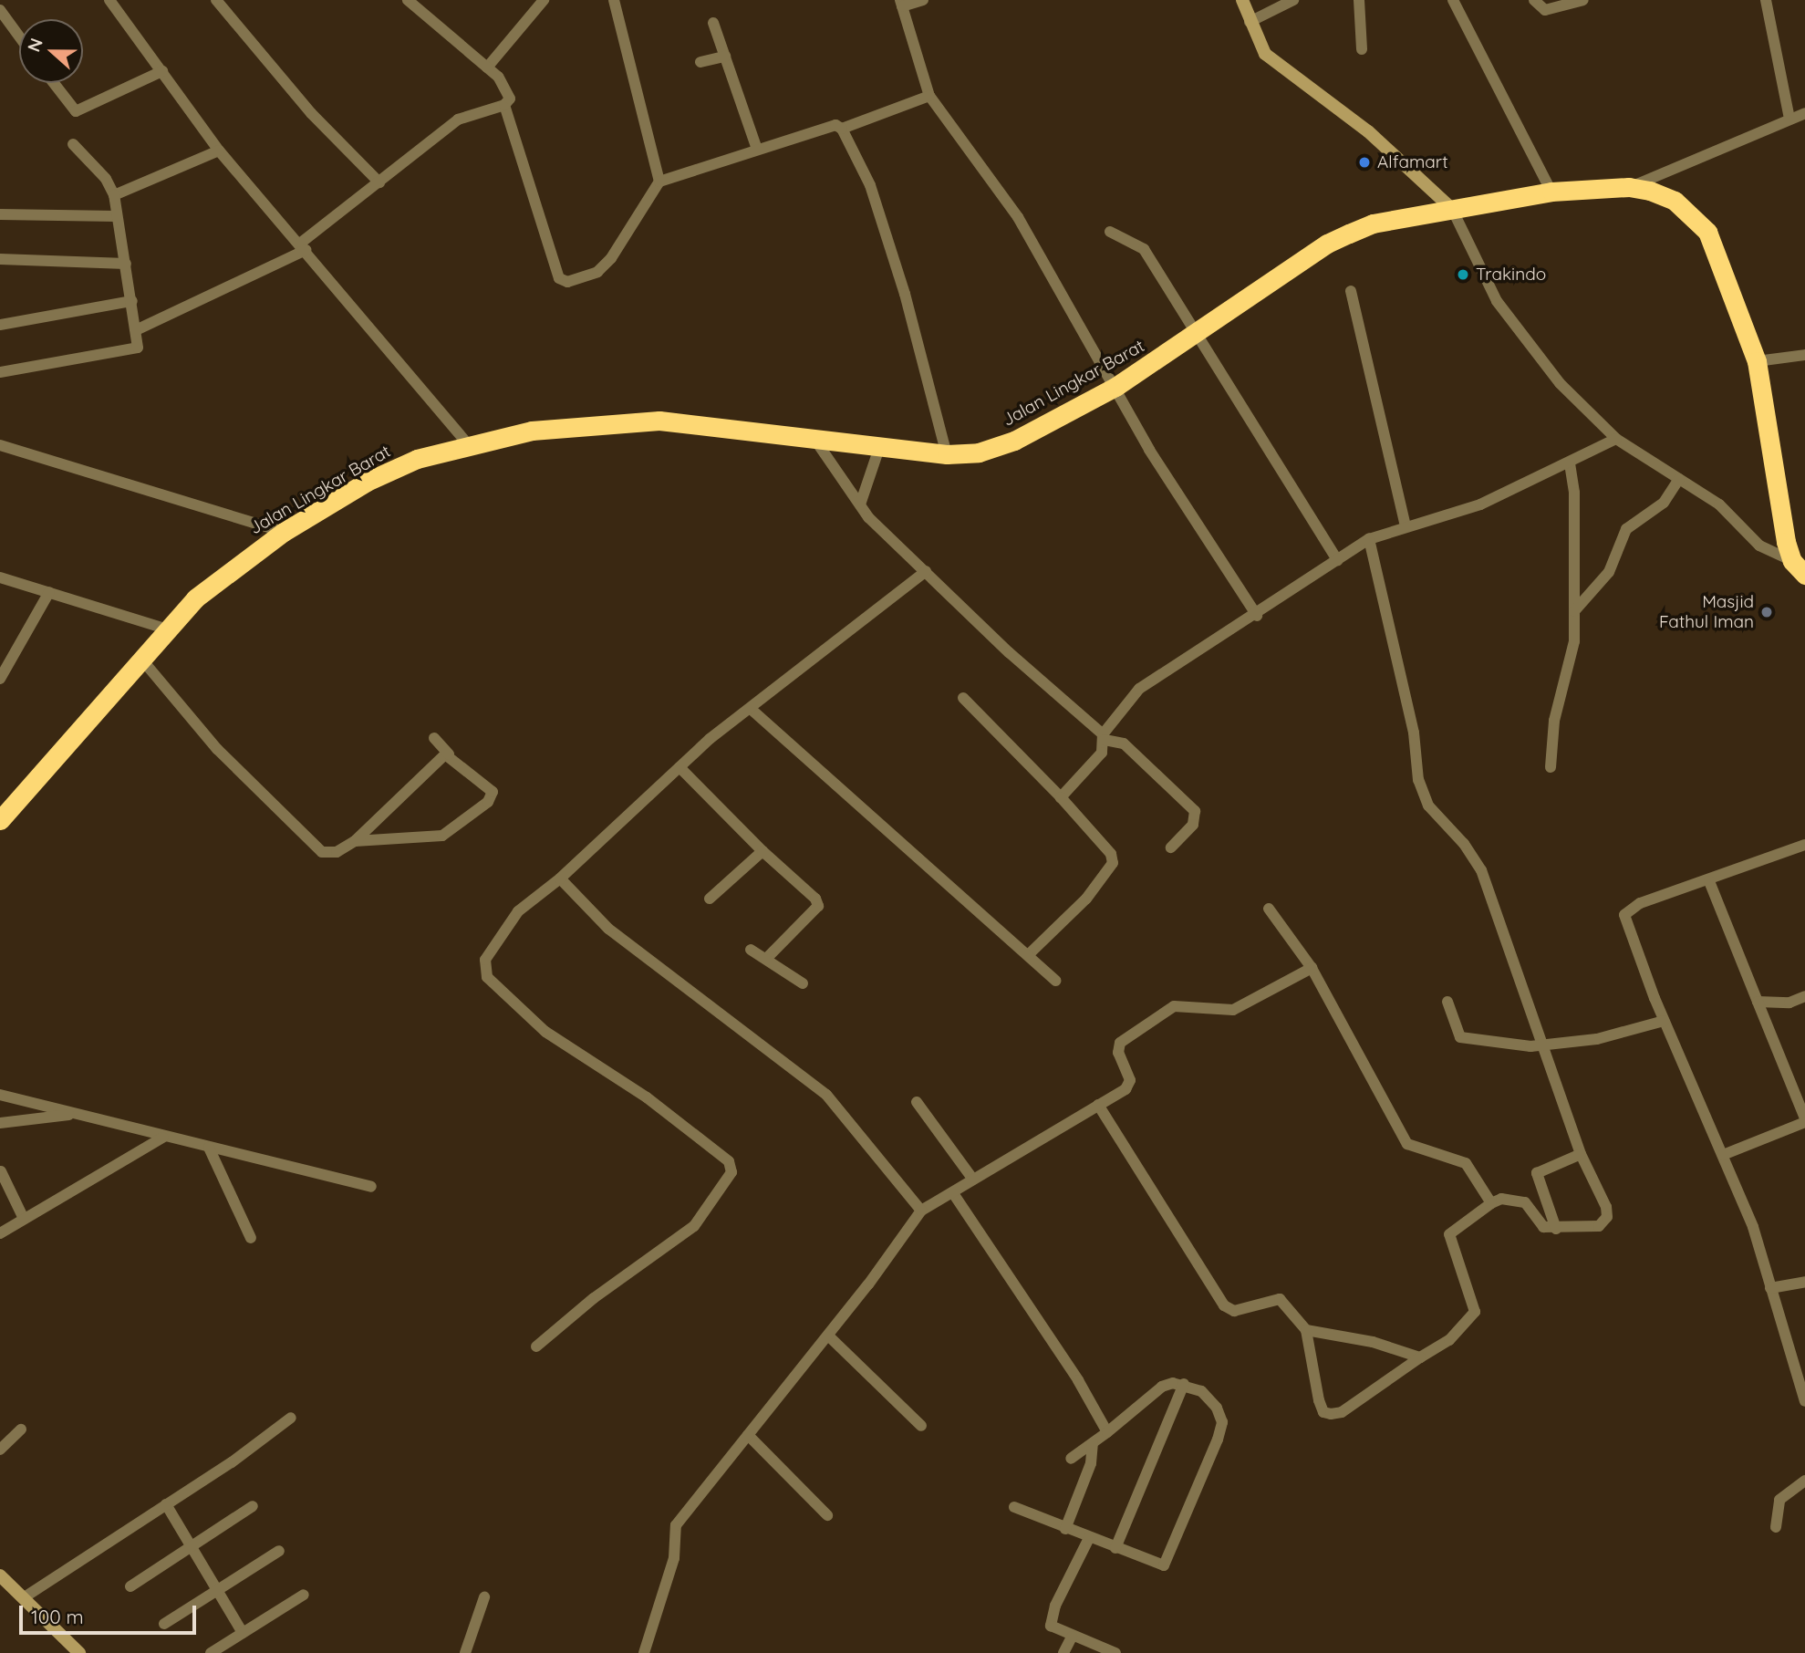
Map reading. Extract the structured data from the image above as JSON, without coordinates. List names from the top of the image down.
{
  "streets": {
    "highway": ["Jalan Lingkar Barat"]
  },
  "places": ["Alfamart", "Trakindo", "Masjid Fathul Iman"],
  "scale_bar": "100 m",
  "north": "left"
}
